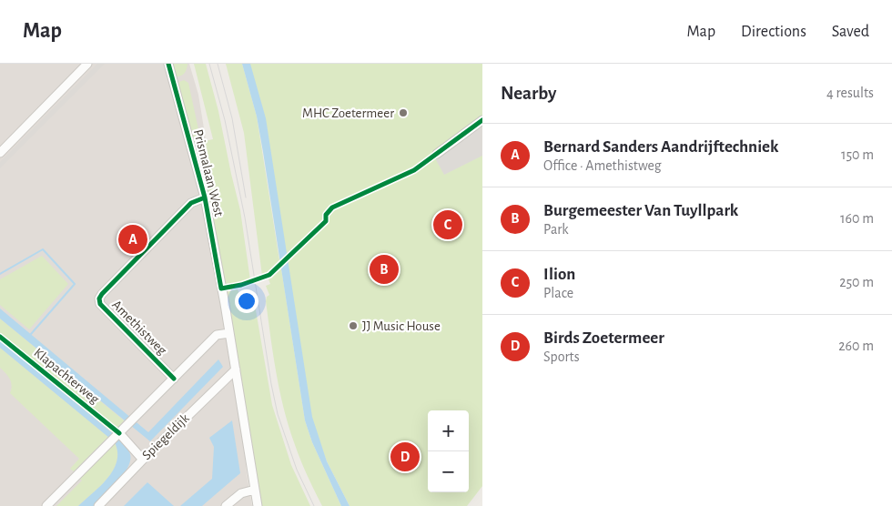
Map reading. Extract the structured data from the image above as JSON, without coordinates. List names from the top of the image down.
{
  "streets": {
    "street": ["Prismalaan West", "Amethistweg", "Spiegeldijk"],
    "cycle path": ["Klapachterweg"]
  },
  "crossings": [
    ["Prismalaan West", "Amethistweg"],
    ["Prismalaan West", "Spiegeldijk"]
  ],
  "places": ["MHC Zoetermeer", "JJ Music House"],
  "page": {
    "header": "Map",
    "nav": ["Map", "Directions", "Saved"],
    "heading": ["Nearby", "4 results"],
    "list": [
      {
        "mark": "A",
        "name": "Bernard Sanders Aandrijftechniek",
        "note": "Office · Amethistweg",
        "value": "150 m"
      },
      {
        "mark": "B",
        "name": "Burgemeester Van Tuyllpark",
        "note": "Park",
        "value": "160 m"
      },
      {
        "mark": "C",
        "name": "Ilion",
        "note": "Place",
        "value": "250 m"
      },
      {
        "mark": "D",
        "name": "Birds Zoetermeer",
        "note": "Sports",
        "value": "260 m"
      }
    ],
    "pins": [
      "C",
      "A",
      "B",
      "D"
    ],
    "map_buttons": ["+", "−"]
  }
}
